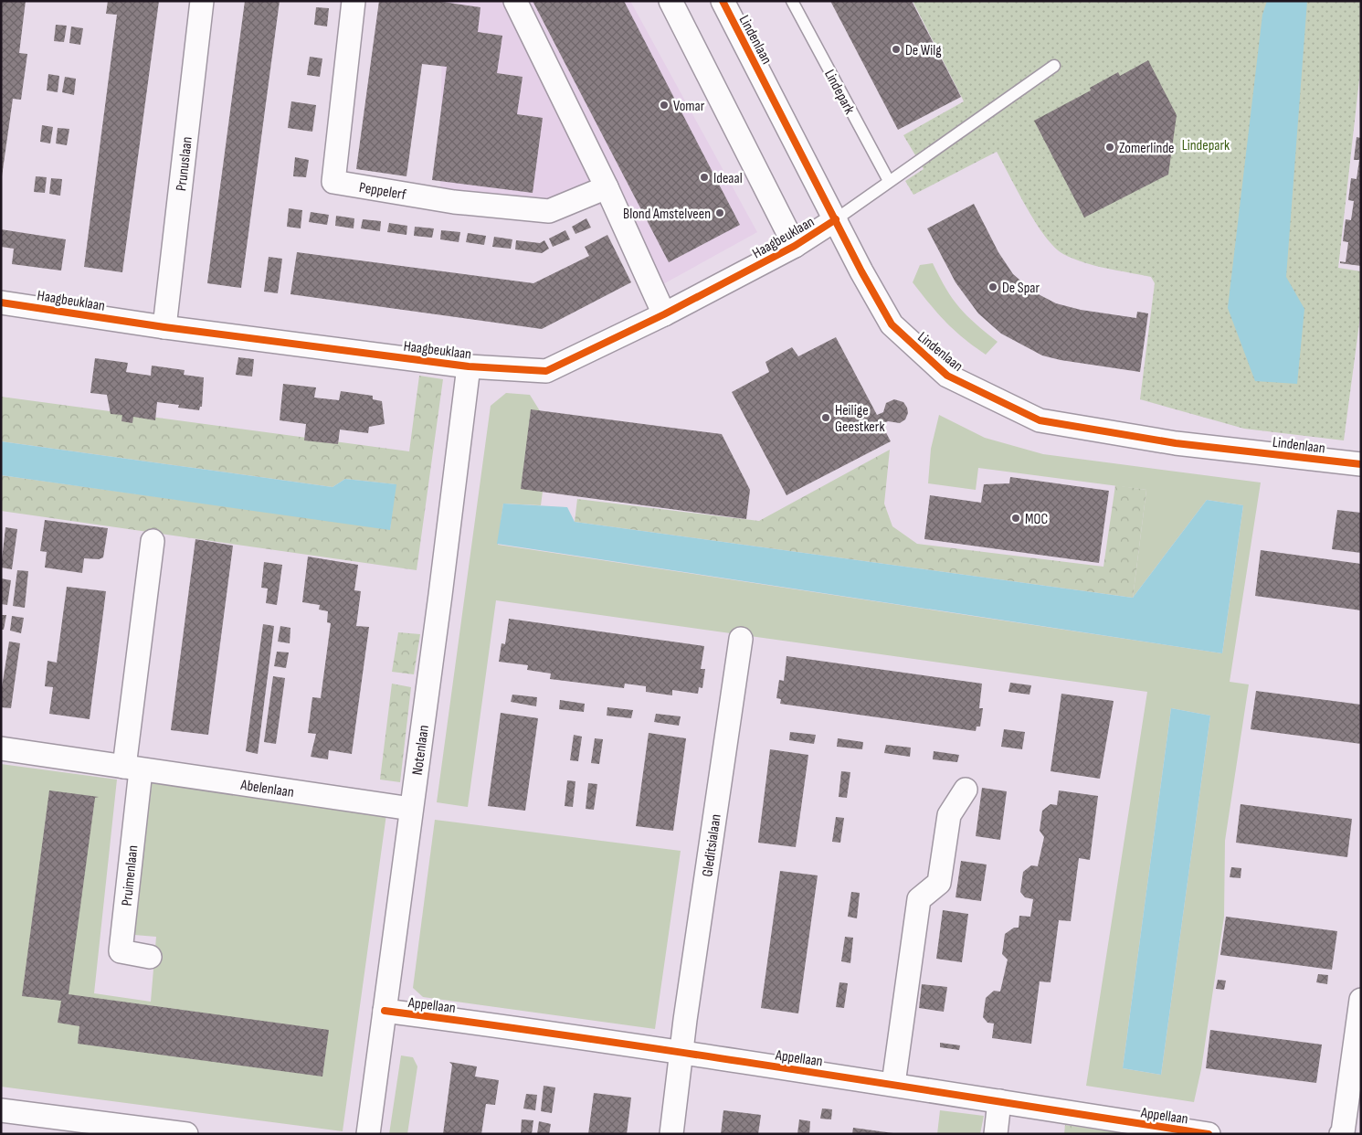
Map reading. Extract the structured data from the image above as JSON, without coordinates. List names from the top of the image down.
{
  "streets": {
    "street": [
      "Lindenlaan",
      "Prunuslaan",
      "Peppelerf",
      "Haagbeuklaan",
      "Notenlaan",
      "Abelenlaan",
      "Gleditsialaan",
      "Pruimenlaan",
      "Appellaan"
    ],
    "lane": ["Lindepark"]
  },
  "crossings": [
    ["Lindenlaan", "Haagbeuklaan"],
    ["Prunuslaan", "Haagbeuklaan"],
    ["Haagbeuklaan", "Notenlaan"],
    ["Notenlaan", "Abelenlaan"],
    ["Notenlaan", "Appellaan"],
    ["Abelenlaan", "Pruimenlaan"],
    ["Gleditsialaan", "Appellaan"]
  ],
  "parks": ["Lindepark"],
  "places": [
    "De Wilg",
    "Vomar",
    "Zomerlinde",
    "Ideaal",
    "Blond Amstelveen",
    "De Spar",
    "Heilige Geestkerk",
    "MOC"
  ]
}
